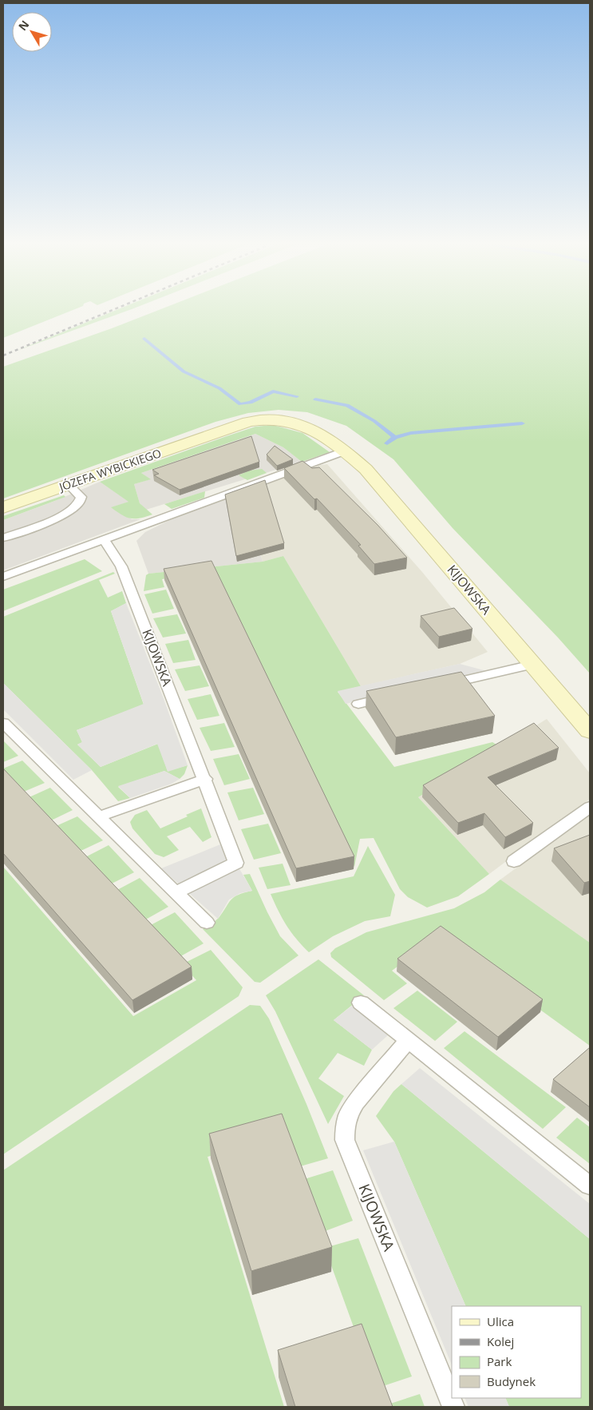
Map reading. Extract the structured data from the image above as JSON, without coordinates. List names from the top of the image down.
{
  "streets": {
    "street": ["JÓZEFA WYBICKIEGO", "KIJOWSKA"]
  },
  "crossings": [
    ["JÓZEFA WYBICKIEGO", "KIJOWSKA"]
  ],
  "legend": [
    "Ulica",
    "Kolej",
    "Park",
    "Budynek"
  ],
  "north": "top left"
}
